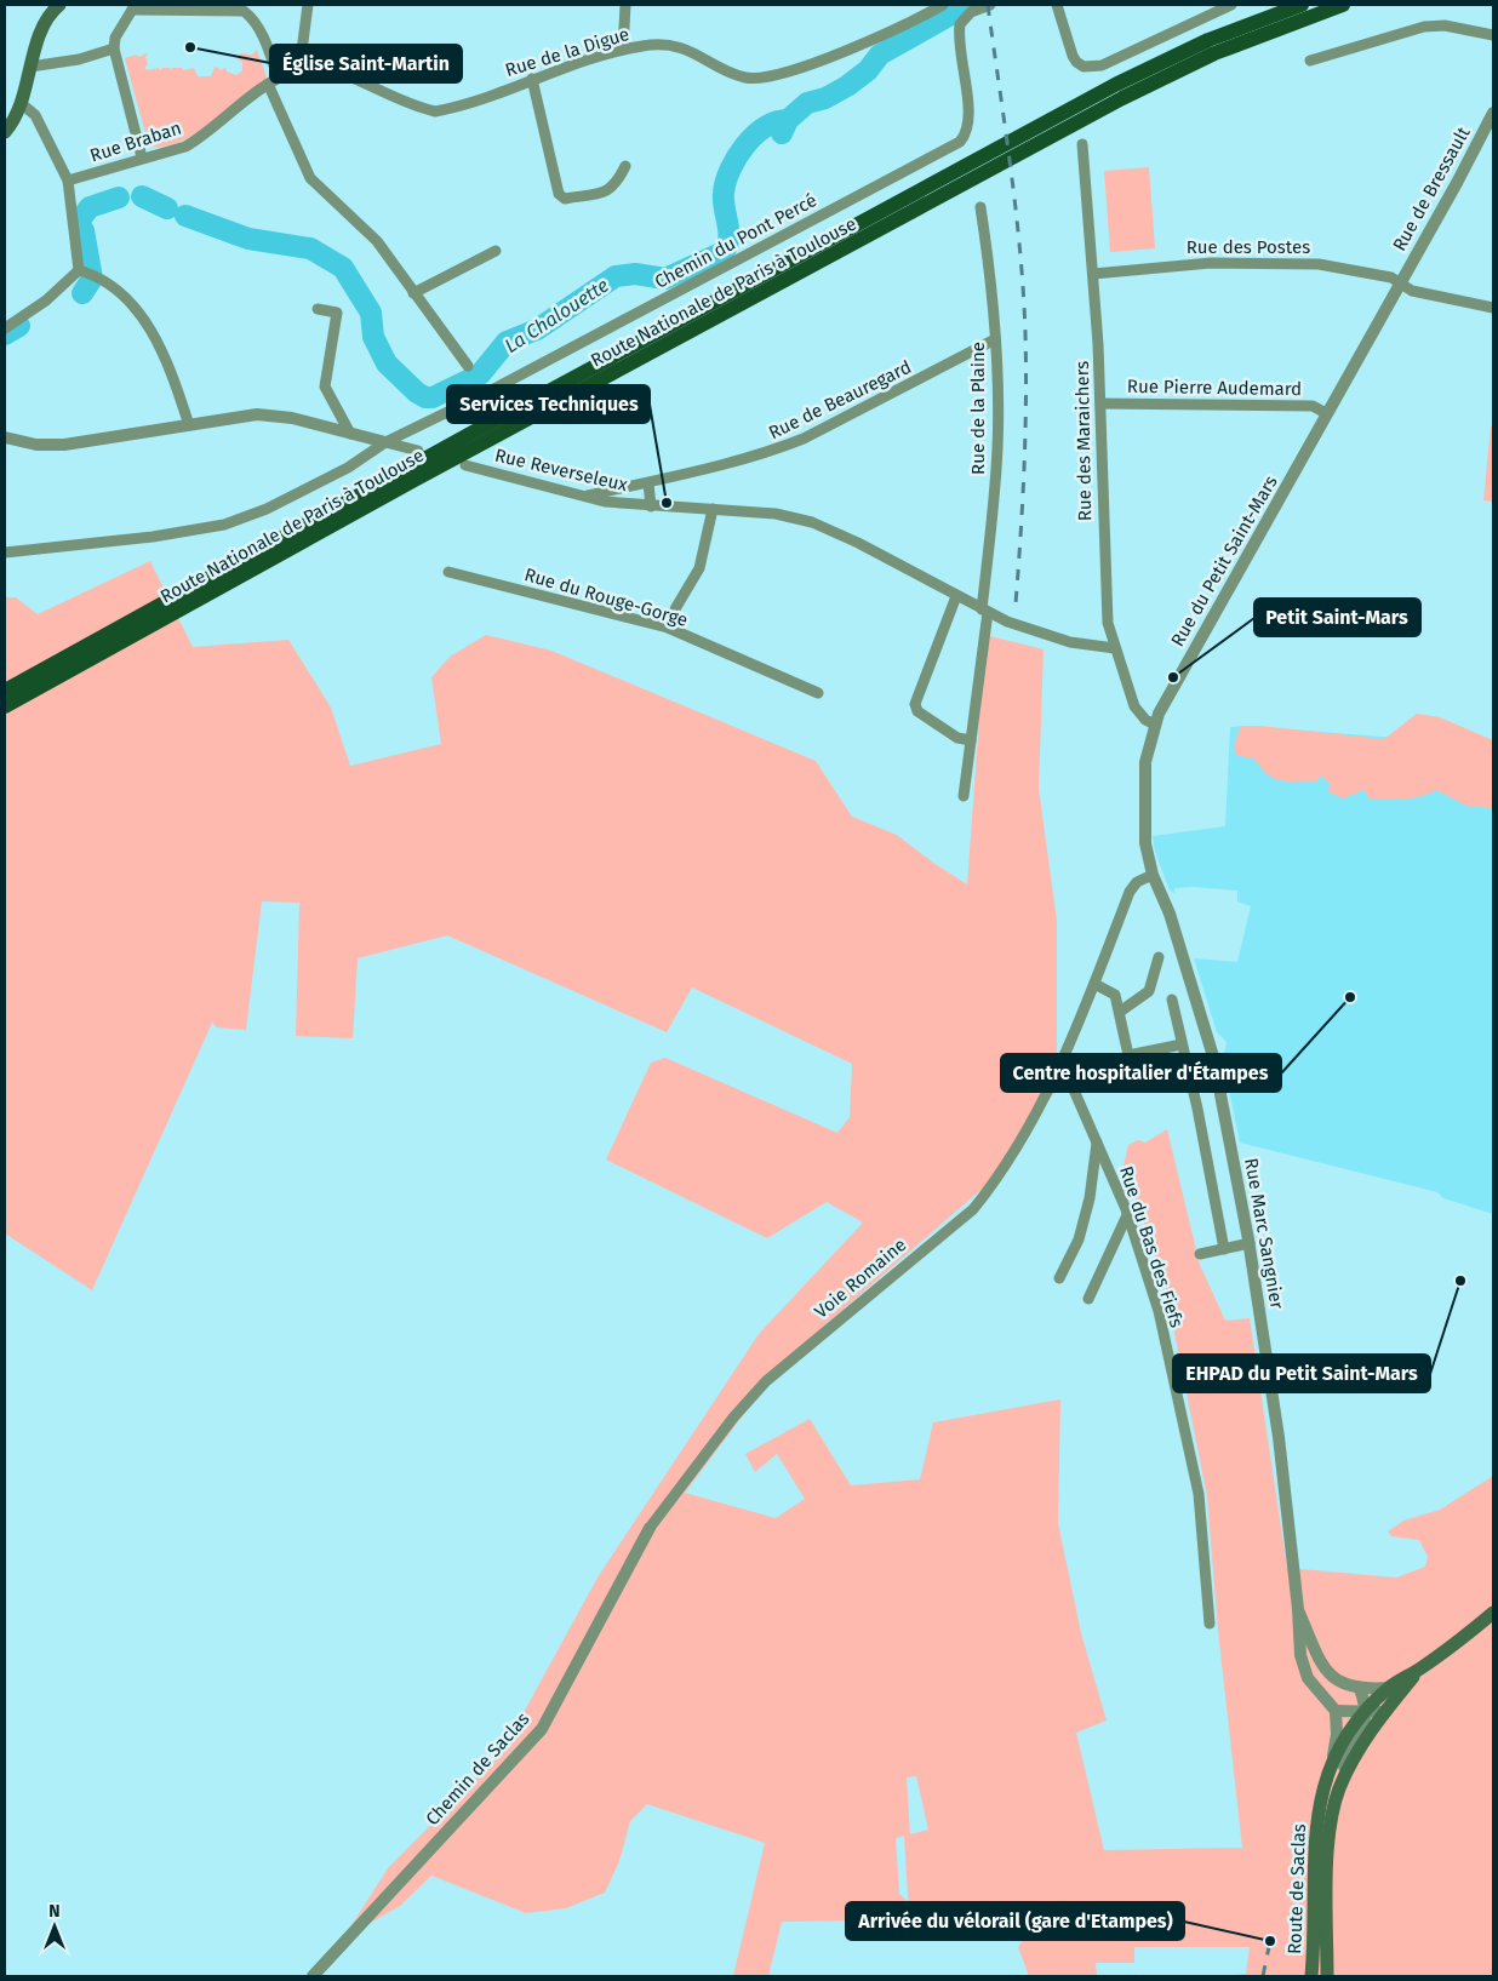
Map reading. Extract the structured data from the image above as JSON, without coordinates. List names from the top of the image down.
{
  "streets": {
    "main road": ["Route Nationale de Paris à Toulouse", "Route de Saclas"],
    "street": [
      "Rue de la Digue",
      "Rue Braban",
      "Rue de Bressault",
      "Chemin du Pont Percé",
      "Rue des Postes",
      "Rue Pierre Audemard",
      "Rue de Beauregard",
      "Rue de la Plaine",
      "Rue des Maraichers",
      "Rue Reverseleux",
      "Rue du Petit Saint-Mars",
      "Rue du Rouge-Gorge",
      "Rue Marc Sangnier",
      "Rue du Bas des Fiefs",
      "Voie Romaine",
      "Chemin de Saclas"
    ]
  },
  "crossings": [
    ["Rue de la Digue", "Rue Braban"],
    ["Rue de Bressault", "Rue des Postes"],
    ["Rue de Bressault", "Rue du Petit Saint-Mars"],
    ["Rue des Postes", "Rue des Maraichers"],
    ["Rue des Postes", "Rue du Petit Saint-Mars"],
    ["Rue Pierre Audemard", "Rue des Maraichers"],
    ["Rue Pierre Audemard", "Rue du Petit Saint-Mars"],
    ["Rue de Beauregard", "Rue de la Plaine"],
    ["Rue de Beauregard", "Rue Reverseleux"],
    ["Rue de la Plaine", "Rue Reverseleux"],
    ["Rue des Maraichers", "Rue Reverseleux"],
    ["Rue des Maraichers", "Rue du Petit Saint-Mars"],
    ["Rue du Petit Saint-Mars", "Rue Marc Sangnier"],
    ["Rue Marc Sangnier", "Route de Saclas"],
    ["Rue du Bas des Fiefs", "Voie Romaine"],
    ["Voie Romaine", "Chemin de Saclas"]
  ],
  "water": ["La Chalouette"],
  "places": [
    "Église Saint-Martin",
    "Services Techniques",
    "Petit Saint-Mars",
    "Centre hospitalier d'Étampes",
    "EHPAD du Petit Saint-Mars",
    "Arrivée du vélorail (gare d'Etampes)"
  ],
  "north": "top"
}
